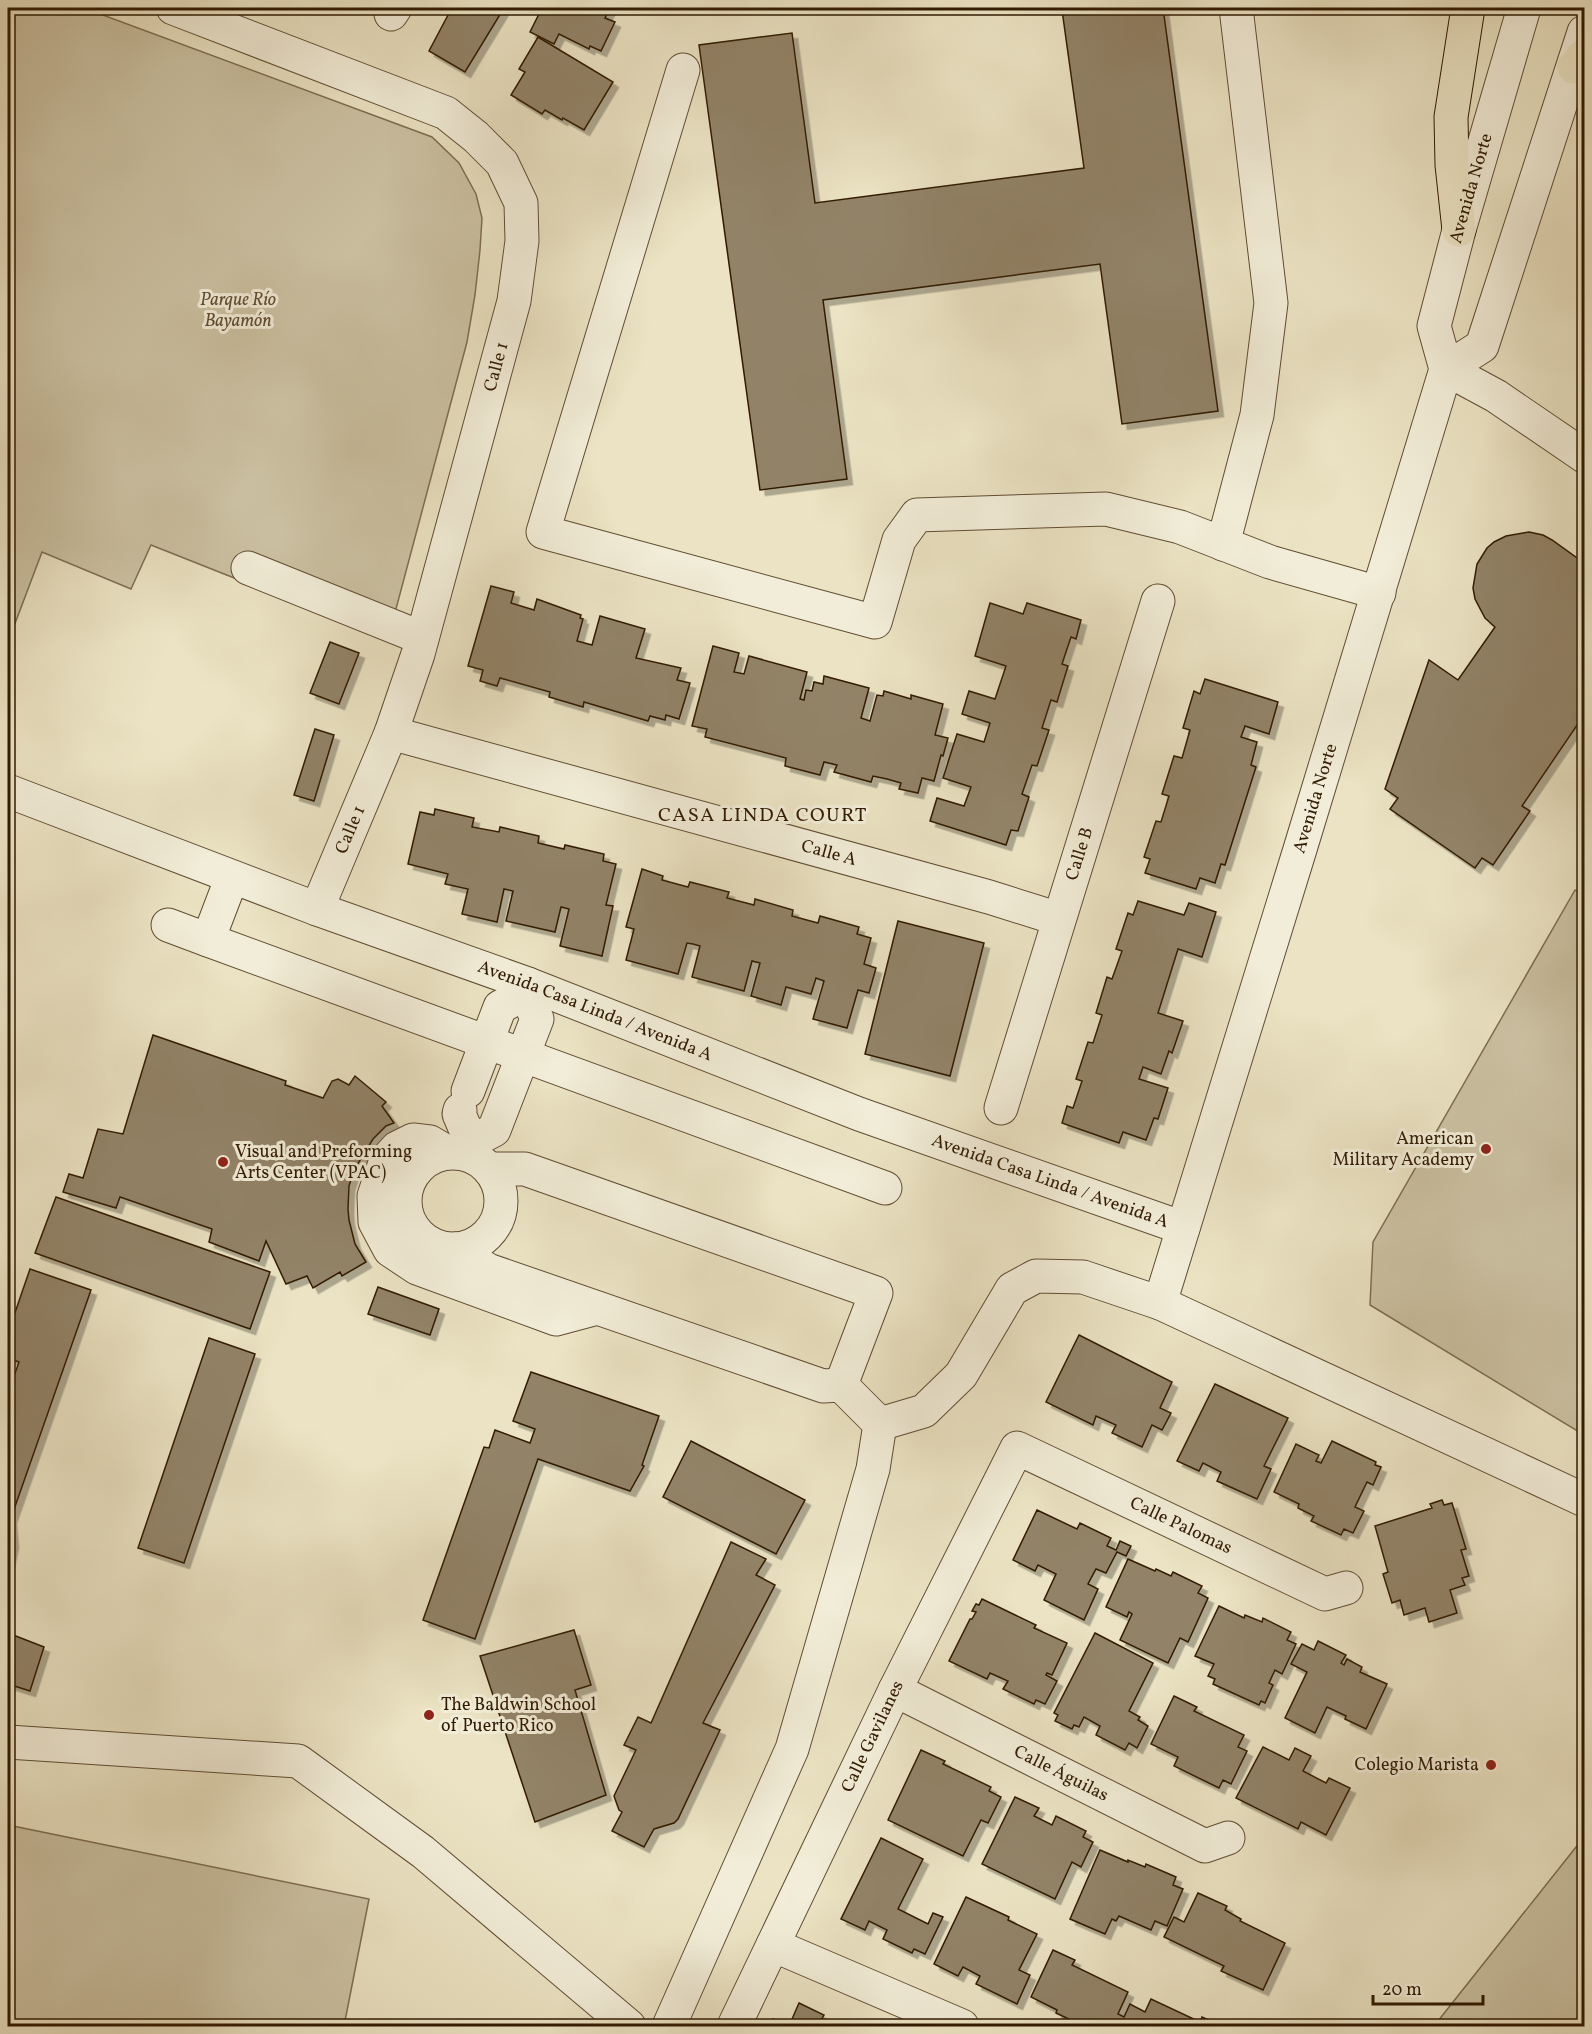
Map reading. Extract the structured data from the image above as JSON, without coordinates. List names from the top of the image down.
{
  "streets": {
    "street": [
      "Avenida Norte",
      "Calle 1",
      "Calle A",
      "Calle B",
      "Avenida Casa Linda / Avenida A",
      "Calle Palomas",
      "Calle Gavilanes",
      "Calle Águilas"
    ]
  },
  "crossings": [
    ["Avenida Norte", "Avenida Casa Linda / Avenida A"],
    ["Calle 1", "Calle A"],
    ["Calle 1", "Avenida Casa Linda / Avenida A"],
    ["Calle A", "Calle B"],
    ["Calle Palomas", "Calle Gavilanes"],
    ["Calle Gavilanes", "Calle Águilas"]
  ],
  "districts": ["CASA LINDA COURT"],
  "parks": ["Parque Río Bayamón"],
  "places": [
    "American Military Academy",
    "Visual and Preforming Arts Center (VPAC)",
    "The Baldwin School of Puerto Rico",
    "Colegio Marista"
  ],
  "scale_bar": "20 m"
}
